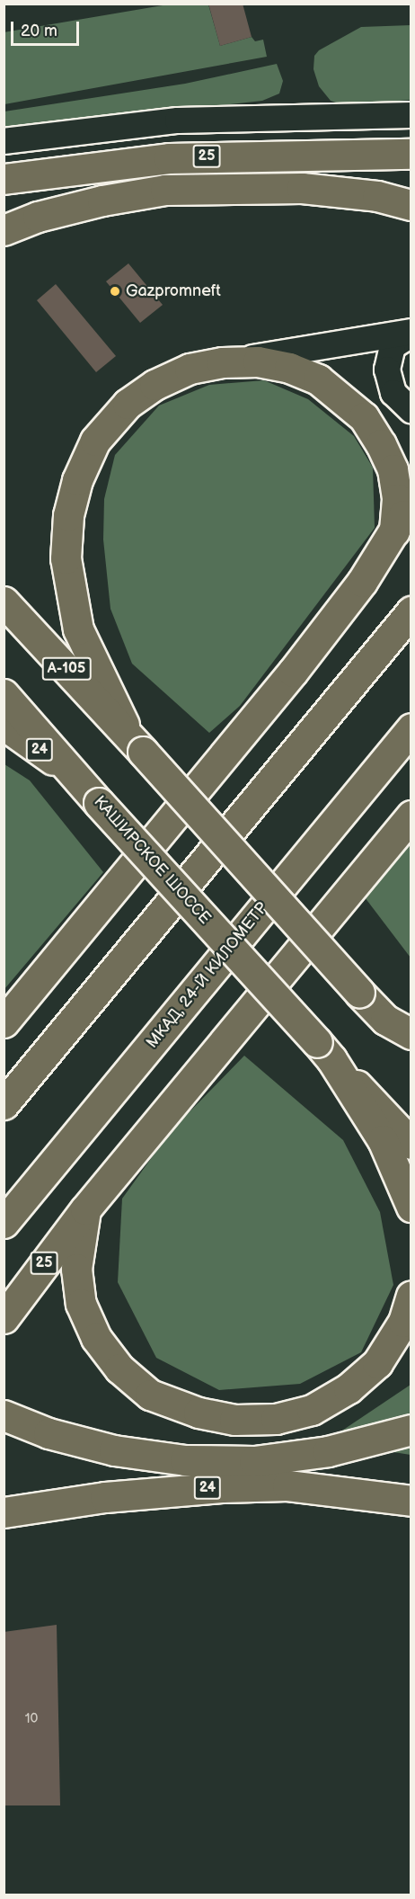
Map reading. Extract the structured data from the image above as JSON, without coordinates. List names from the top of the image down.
{
  "streets": {
    "main road": [
      "25",
      "А-105",
      "24",
      "КАШИРСКОЕ ШОССЕ",
      "МКАД, 24-Й КИЛОМЕТР"
    ]
  },
  "crossings": [
    ["24", "КАШИРСКОЕ ШОССЕ"]
  ],
  "places": ["Gazpromneft"],
  "house_numbers": ["10"],
  "scale_bar": "20 m"
}
